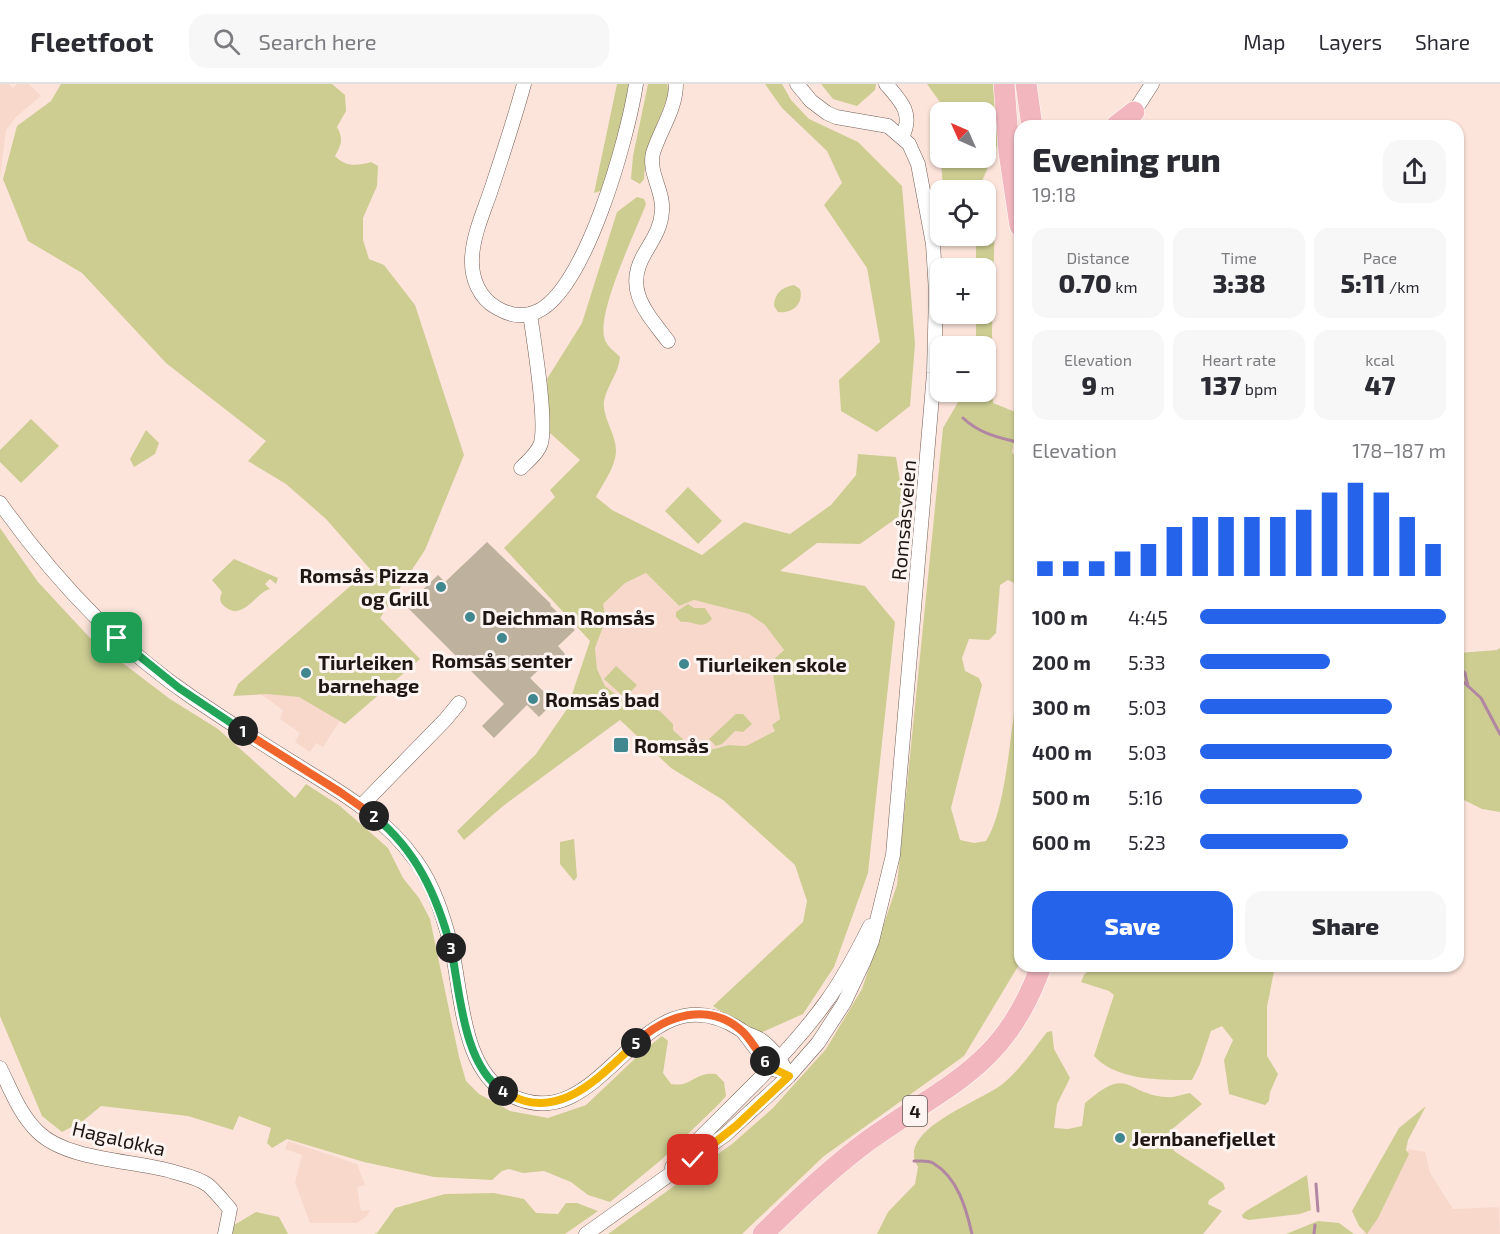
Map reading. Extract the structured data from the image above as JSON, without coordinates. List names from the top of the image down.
{
  "streets": {
    "highway": ["4"],
    "street": ["Romsåsveien", "Hagaløkka"]
  },
  "places": {
    "other": [
      "Romsås Pizza og Grill",
      "Deichman Romsås",
      "Romsås senter",
      "Tiurleiken skole",
      "Tiurleiken barnehage",
      "Romsås bad",
      "Jernbanefjellet"
    ],
    "transit": ["Romsås"]
  },
  "north": "top left",
  "page": {
    "header": "Fleetfoot",
    "search": "Search here",
    "nav": ["Map", "Layers", "Share"],
    "map_buttons": ["+", "−"],
    "heading": ["Evening run", "19:18"],
    "stats": [
      ["Distance", "0.70 km"],
      ["Time", "3:38"],
      ["Pace", "5:11 /km"],
      ["Elevation", "9 m"],
      ["Heart rate", "137 bpm"],
      ["kcal", "47"]
    ],
    "chart": ["Elevation", "178–187 m"],
    "list": [
      {
        "name": "100 m",
        "note": "4:45"
      },
      {
        "name": "200 m",
        "note": "5:33"
      },
      {
        "name": "300 m",
        "note": "5:03"
      },
      {
        "name": "400 m",
        "note": "5:03"
      },
      {
        "name": "500 m",
        "note": "5:16"
      },
      {
        "name": "600 m",
        "note": "5:23"
      }
    ],
    "pins": [
      "1",
      "2",
      "3",
      "5",
      "6",
      "4"
    ],
    "buttons": ["Save", "Share"]
  }
}
